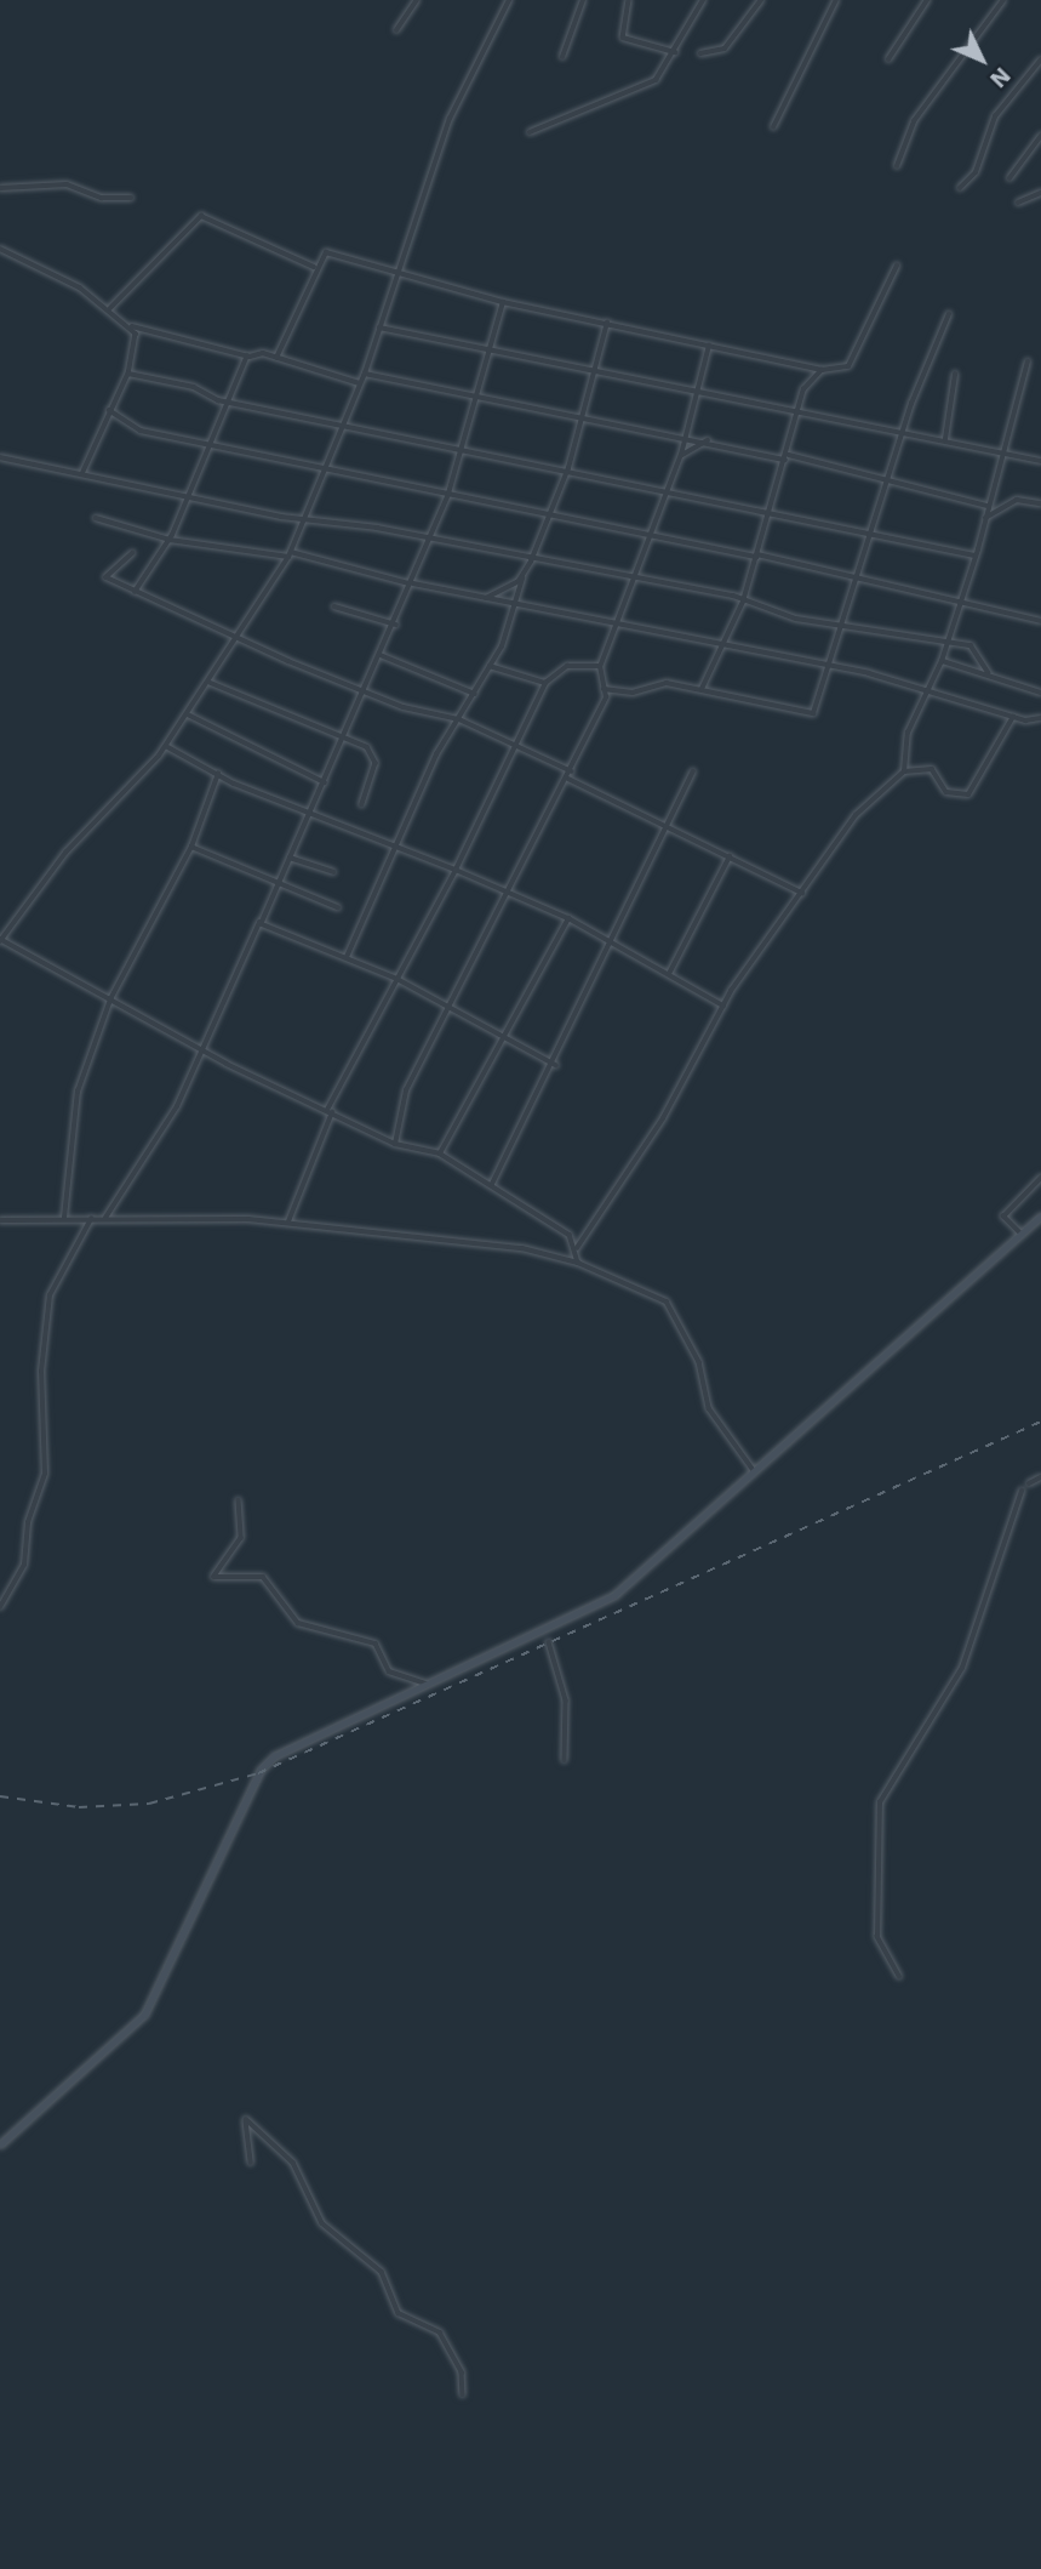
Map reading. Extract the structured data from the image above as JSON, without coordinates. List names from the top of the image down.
{
  "north": "bottom right"
}
